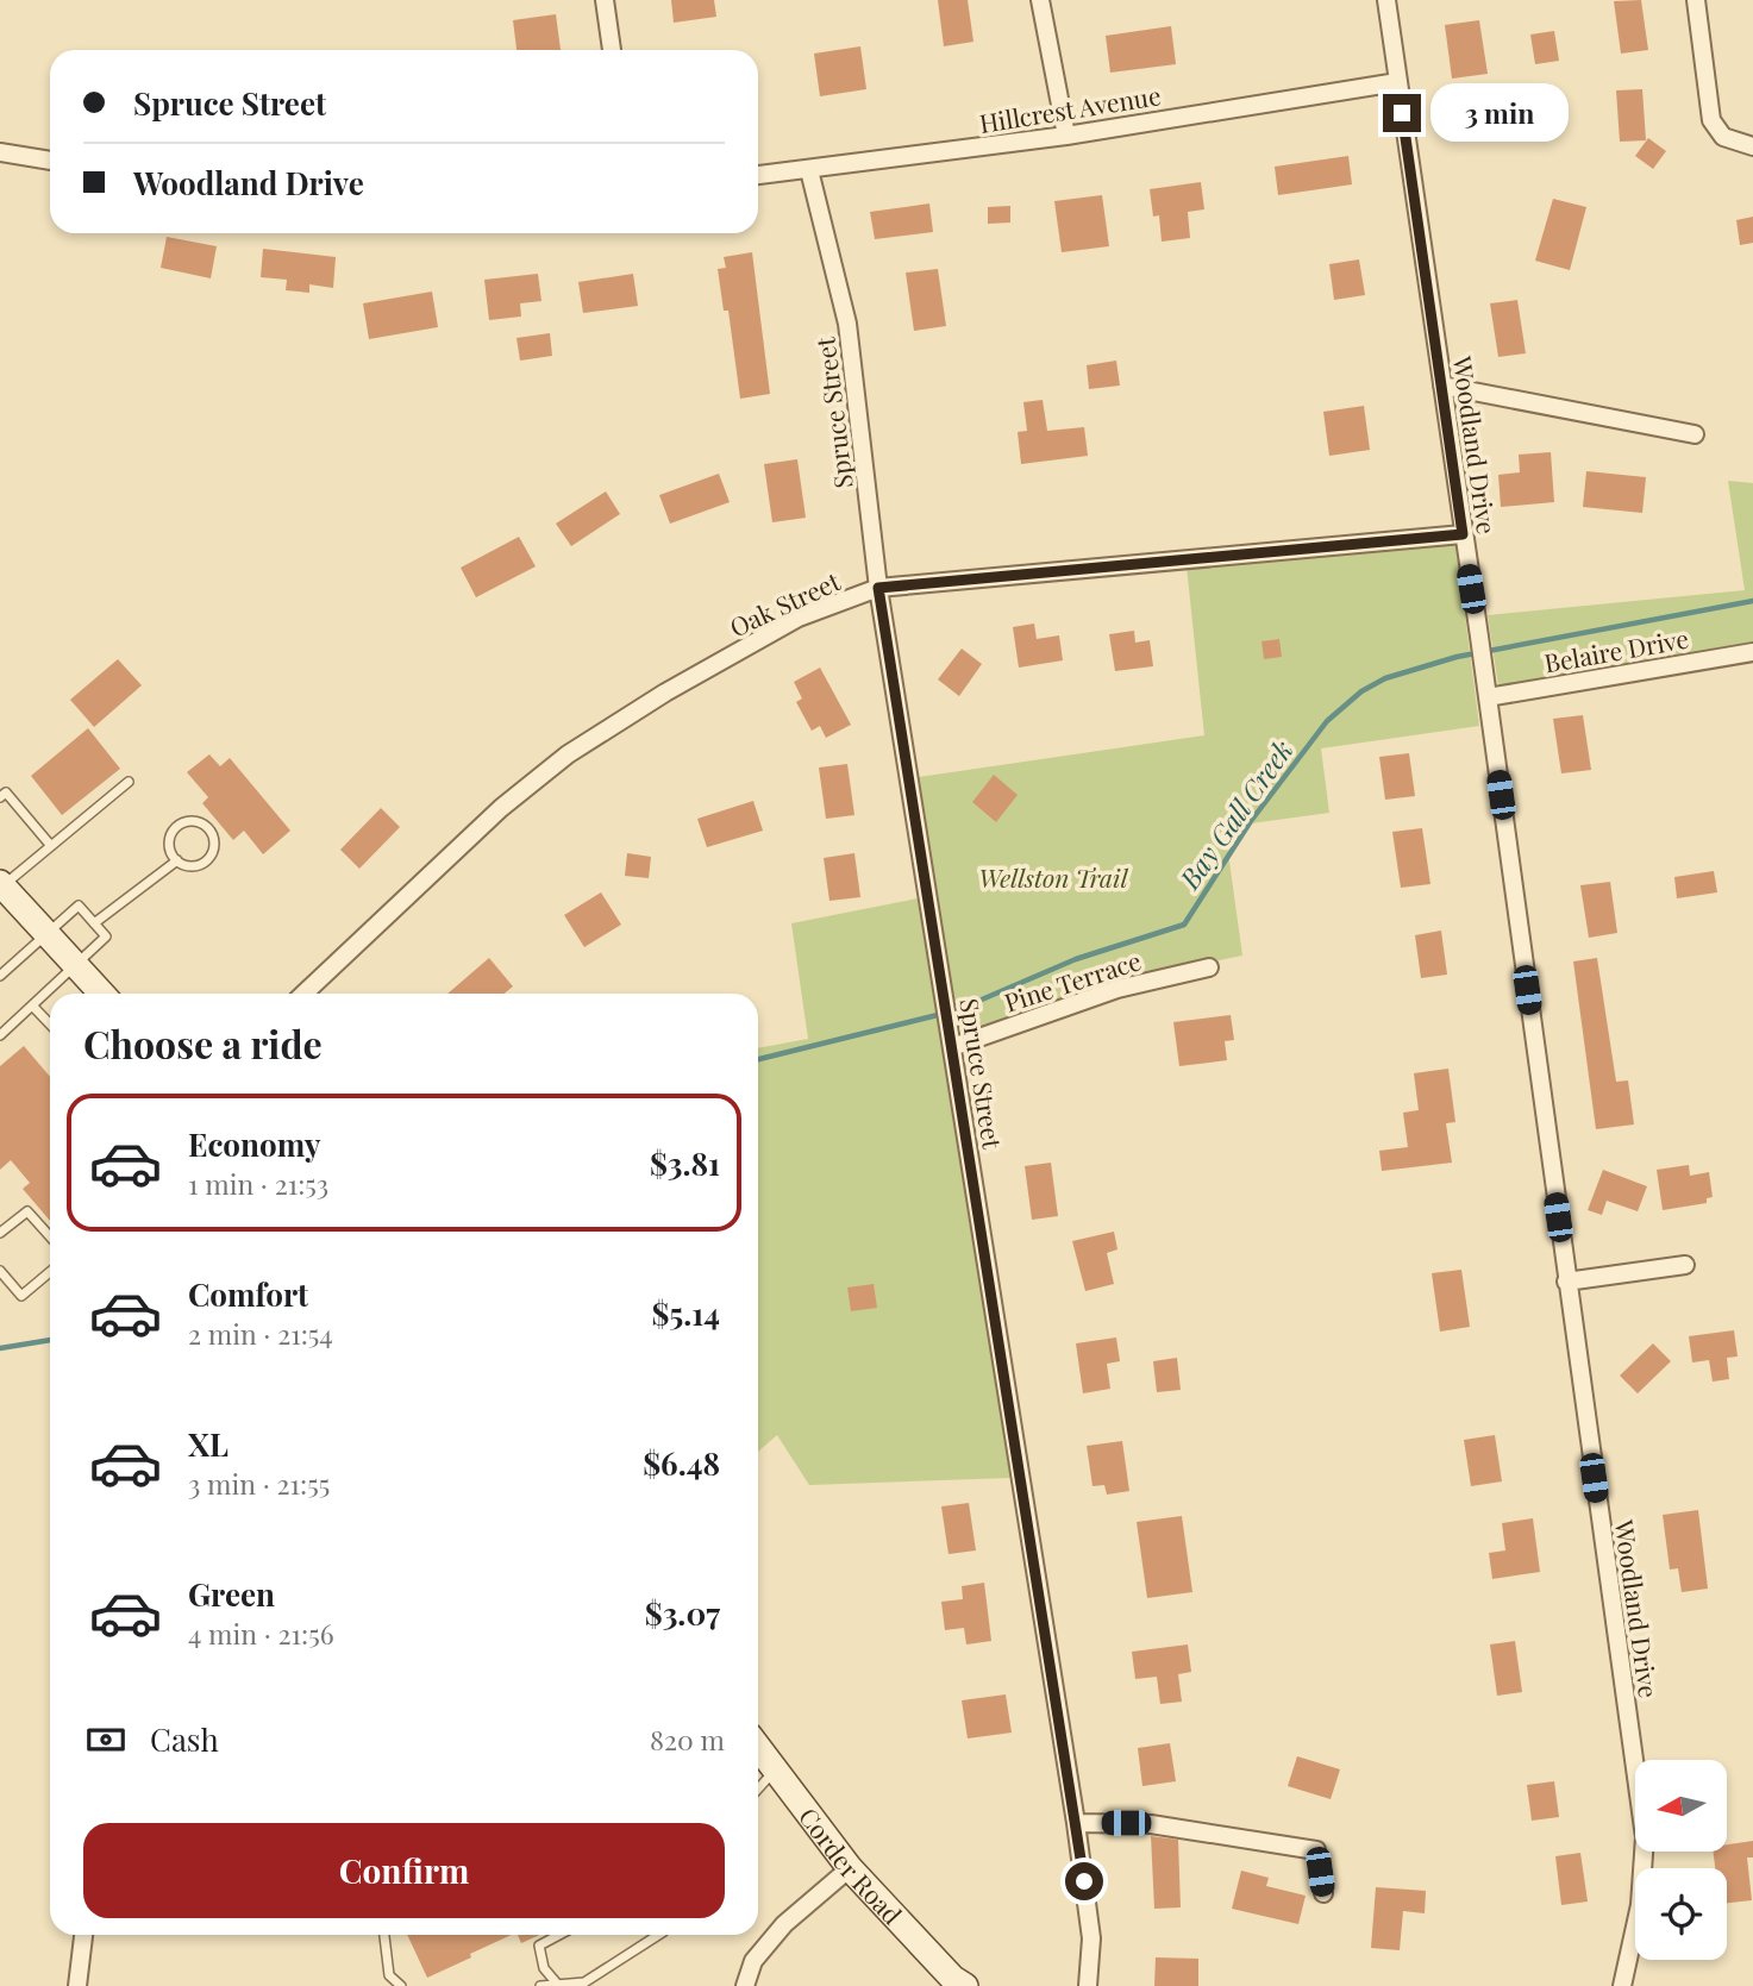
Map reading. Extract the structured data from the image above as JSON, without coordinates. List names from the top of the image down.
{
  "streets": {
    "street": [
      "Hillcrest Avenue",
      "Spruce Street",
      "Woodland Drive",
      "Oak Street",
      "Belaire Drive",
      "Pine Terrace",
      "Corder Road"
    ]
  },
  "crossings": [
    ["Hillcrest Avenue", "Spruce Street"],
    ["Hillcrest Avenue", "Woodland Drive"],
    ["Spruce Street", "Oak Street"],
    ["Spruce Street", "Pine Terrace"],
    ["Woodland Drive", "Oak Street"],
    ["Woodland Drive", "Belaire Drive"]
  ],
  "water": ["Bay Gall Creek"],
  "parks": ["Wellston Trail"],
  "north": "left",
  "page": {
    "banner": ["Spruce Street", "Woodland Drive"],
    "bubble": "3 min",
    "heading": "Choose a ride",
    "list": [
      {
        "name": "Economy",
        "note": "1 min · 21:53",
        "value": "$3.81"
      },
      {
        "name": "Comfort",
        "note": "2 min · 21:54",
        "value": "$5.14"
      },
      {
        "name": "XL",
        "note": "3 min · 21:55",
        "value": "$6.48"
      },
      {
        "name": "Green",
        "note": "4 min · 21:56",
        "value": "$3.07"
      }
    ],
    "pay": ["Cash", "820 m"],
    "buttons": "Confirm"
  }
}
